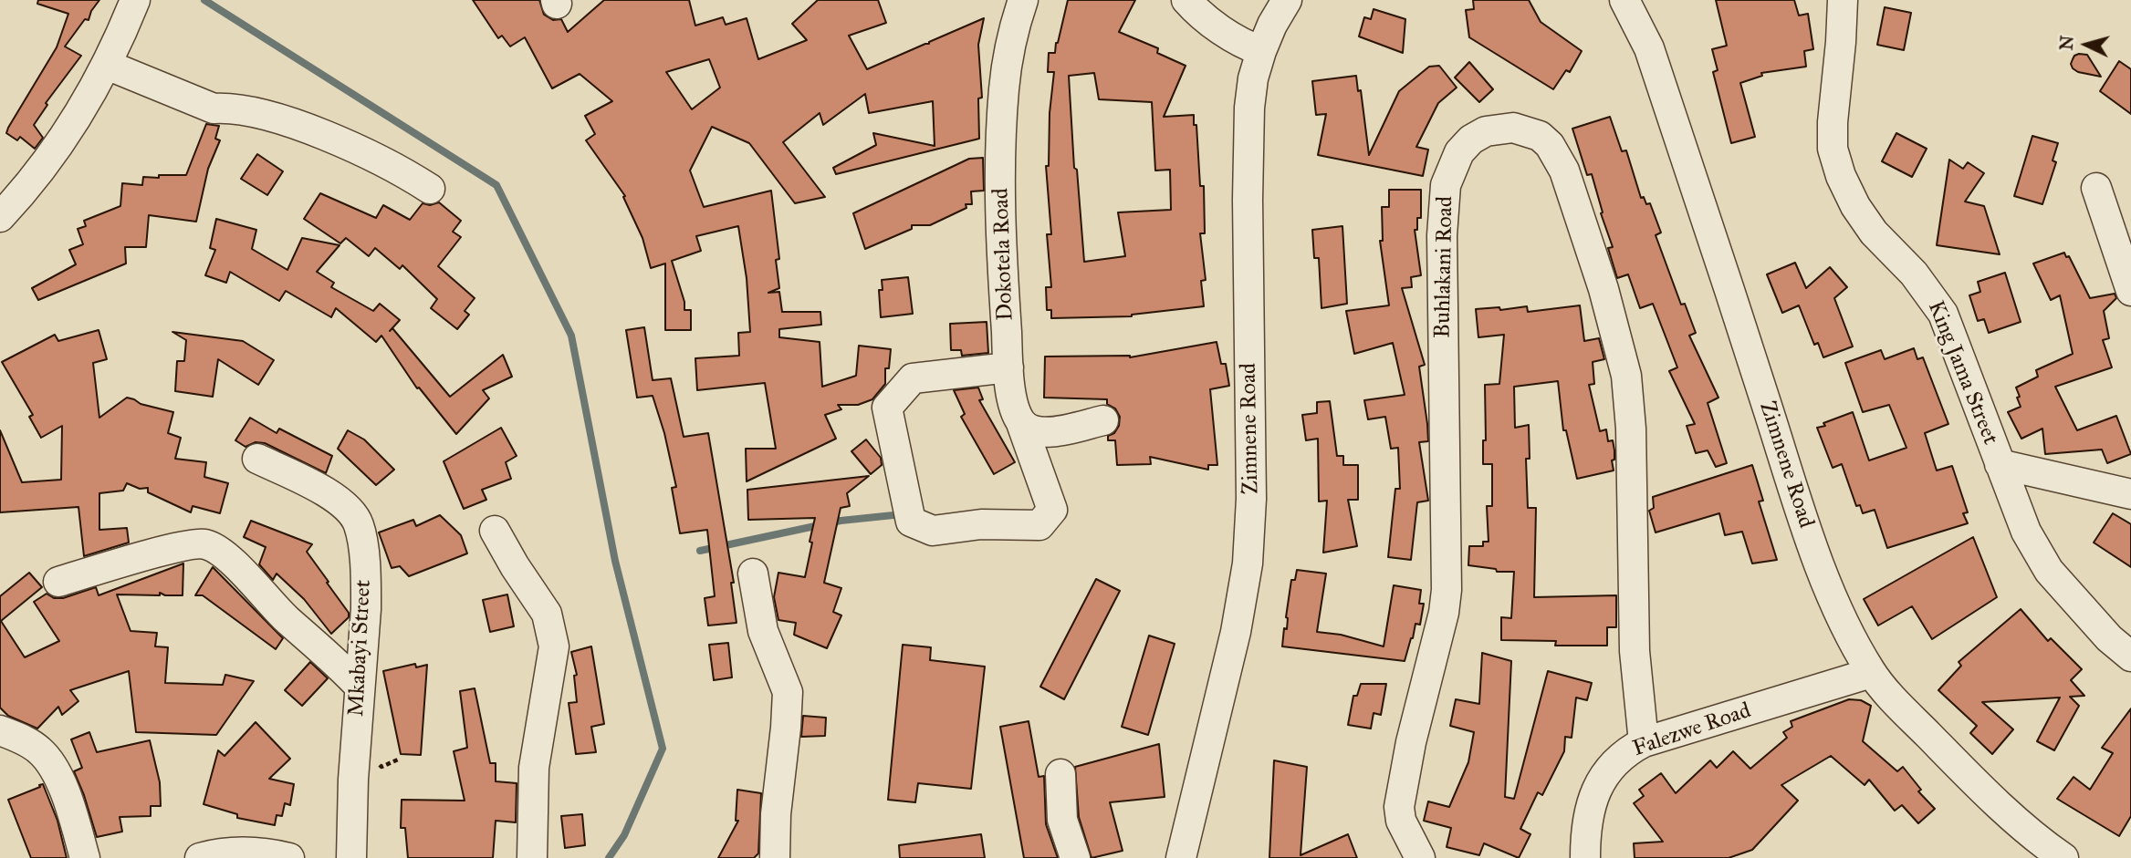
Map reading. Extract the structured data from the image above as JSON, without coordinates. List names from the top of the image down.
{
  "streets": {
    "street": [
      "Dokotela Road",
      "Buhlakani Road",
      "King Jama Street",
      "Zimnene Road",
      "Mkabayi Street",
      "Falezwe Road"
    ]
  },
  "crossings": [
    ["Buhlakani Road", "Falezwe Road"],
    ["Zimnene Road", "Falezwe Road"]
  ],
  "north": "left"
}
